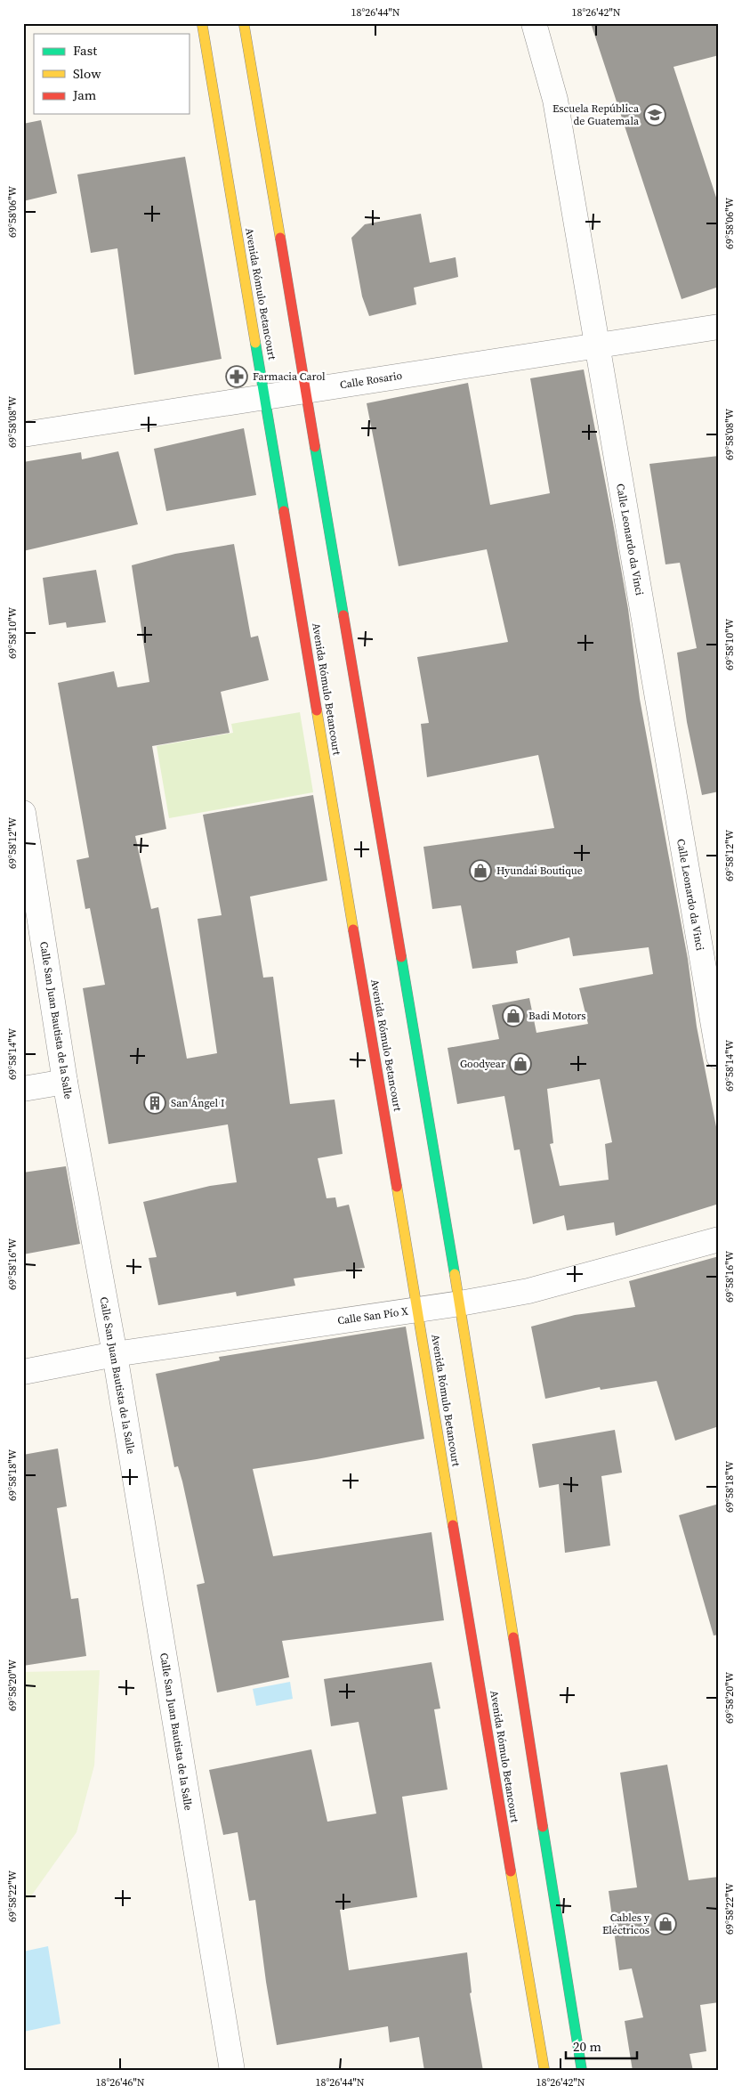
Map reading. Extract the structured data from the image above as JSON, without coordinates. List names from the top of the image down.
{
  "streets": {
    "main road": ["Avenida Rómulo Betancourt"],
    "street": [
      "Calle Rosario",
      "Calle Leonardo da Vinci",
      "Calle San Juan Bautista de la Salle",
      "Calle San Pío X"
    ]
  },
  "crossings": [
    ["Avenida Rómulo Betancourt", "Calle Rosario"],
    ["Avenida Rómulo Betancourt", "Calle San Pío X"],
    ["Calle Rosario", "Calle Leonardo da Vinci"],
    ["Calle San Juan Bautista de la Salle", "Calle San Pío X"]
  ],
  "places": {
    "school or university": ["Escuela República de Guatemala"],
    "pharmacy": ["Farmacia Carol"],
    "shop": [
      "Hyundai Boutique",
      "Badi Motors",
      "Goodyear",
      "Cables y Eléctricos"
    ],
    "building": ["San Ángel I"]
  },
  "legend": ["Fast", "Slow", "Jam"],
  "scale_bar": "20 m",
  "coordinates": [
    "18°26'44\"N",
    "18°26'42\"N",
    "69°58'06\"W",
    "69°58'08\"W",
    "69°58'10\"W",
    "69°58'12\"W",
    "69°58'14\"W",
    "69°58'16\"W",
    "69°58'18\"W",
    "69°58'20\"W",
    "69°58'22\"W",
    "18°26'46\"N"
  ]
}
